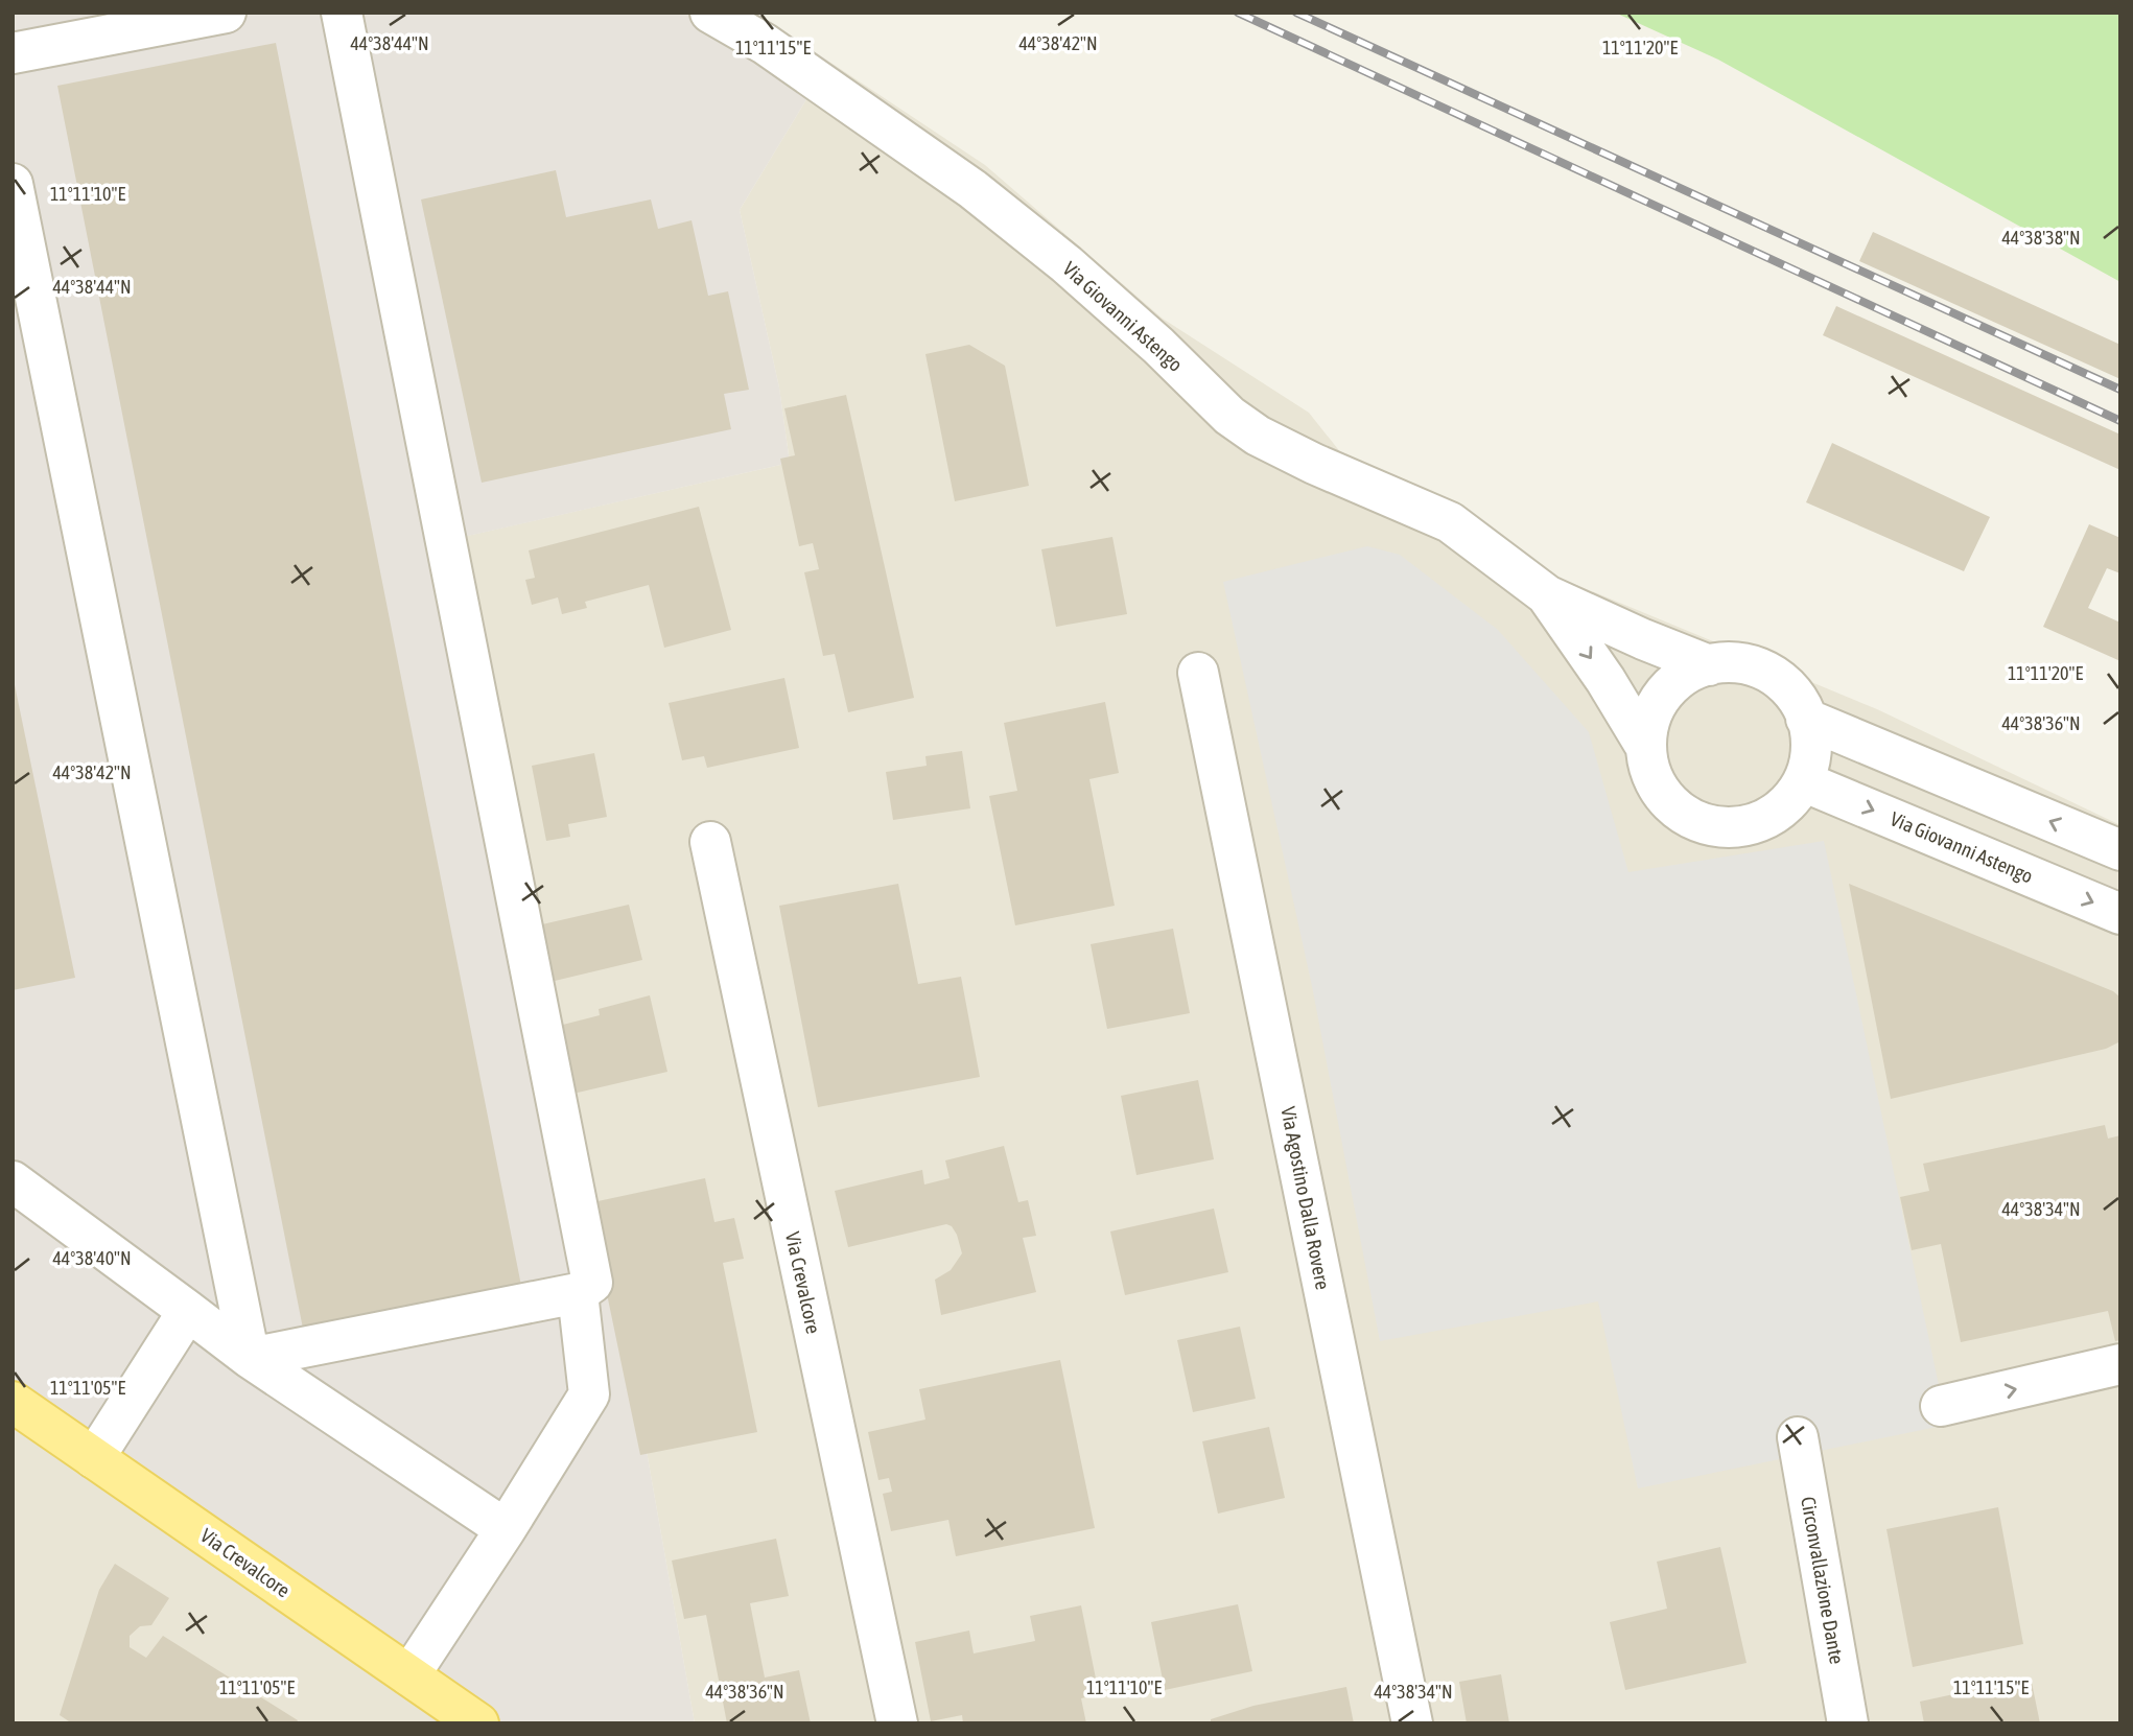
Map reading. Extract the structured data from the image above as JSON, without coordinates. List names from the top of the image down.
{
  "streets": {
    "main road": ["Via Crevalcore"],
    "street": ["Via Giovanni Astengo", "Via Agostino Dalla Rovere", "Circonvallazione Dante"]
  },
  "coordinates": [
    "44°38'44\"N",
    "44°38'42\"N",
    "11°11'15\"E",
    "11°11'20\"E",
    "11°11'10\"E",
    "44°38'38\"N",
    "44°38'36\"N",
    "44°38'34\"N",
    "44°38'40\"N",
    "11°11'05\"E"
  ]
}
